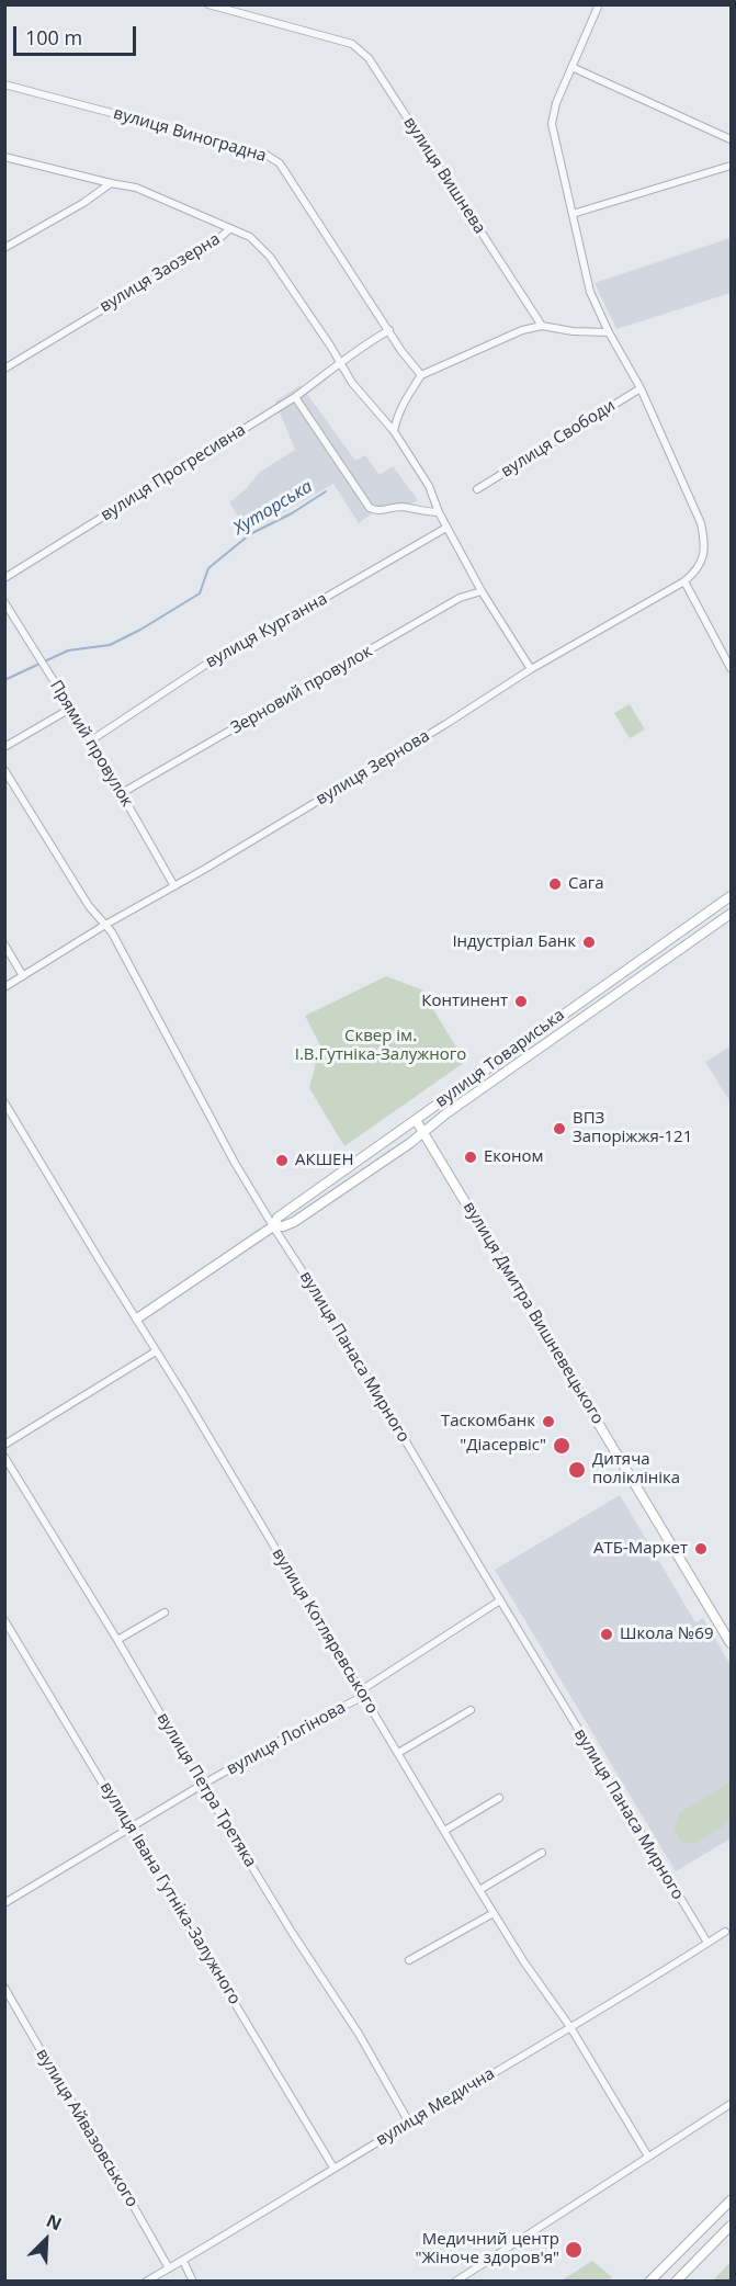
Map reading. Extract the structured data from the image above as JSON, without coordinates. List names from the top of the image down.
{
  "streets": {
    "street": [
      "вулиця Виноградна",
      "вулиця Вишнева",
      "вулиця Заозерна",
      "вулиця Свободи",
      "вулиця Прогресивна",
      "вулиця Курганна",
      "Зерновий провулок",
      "Прямий провулок",
      "вулиця Зернова",
      "вулиця Товариська",
      "вулиця Дмитра Вишневецького",
      "вулиця Панаса Мирного",
      "вулиця Котляревського",
      "вулиця Логінова",
      "вулиця Петра Третяка",
      "вулиця Івана Гутніка-Залужного",
      "вулиця Медична",
      "вулиця Айвазовського"
    ]
  },
  "crossings": [
    ["вулиця Виноградна", "вулиця Прогресивна"],
    ["вулиця Заозерна", "вулиця Прогресивна"],
    ["вулиця Свободи", "вулиця Зернова"],
    ["вулиця Курганна", "Прямий провулок"],
    ["Зерновий провулок", "Прямий провулок"],
    ["Прямий провулок", "вулиця Зернова"],
    ["вулиця Зернова", "вулиця Панаса Мирного"],
    ["вулиця Товариська", "вулиця Дмитра Вишневецького"],
    ["вулиця Товариська", "вулиця Панаса Мирного"],
    ["вулиця Товариська", "вулиця Котляревського"],
    ["вулиця Панаса Мирного", "вулиця Логінова"],
    ["вулиця Панаса Мирного", "вулиця Медична"],
    ["вулиця Котляревського", "вулиця Логінова"],
    ["вулиця Котляревського", "вулиця Медична"],
    ["вулиця Логінова", "вулиця Петра Третяка"],
    ["вулиця Логінова", "вулиця Івана Гутніка-Залужного"],
    ["вулиця Петра Третяка", "вулиця Медична"],
    ["вулиця Івана Гутніка-Залужного", "вулиця Медична"],
    ["вулиця Медична", "вулиця Айвазовського"]
  ],
  "water": ["Хуторська"],
  "parks": ["Сквер ім. І.В.Гутніка-Залужного"],
  "places": [
    "Сага",
    "Індустріал Банк",
    "Континент",
    "ВПЗ Запоріжжя-121",
    "Економ",
    "АКШЕН",
    "Таскомбанк",
    "\"Діасервіс\"",
    "Дитяча поліклініка",
    "АТБ-Маркет",
    "Школа №69",
    "Медичний центр \"Жіноче здоров'я\""
  ],
  "scale_bar": "100 m",
  "north": "top right"
}
